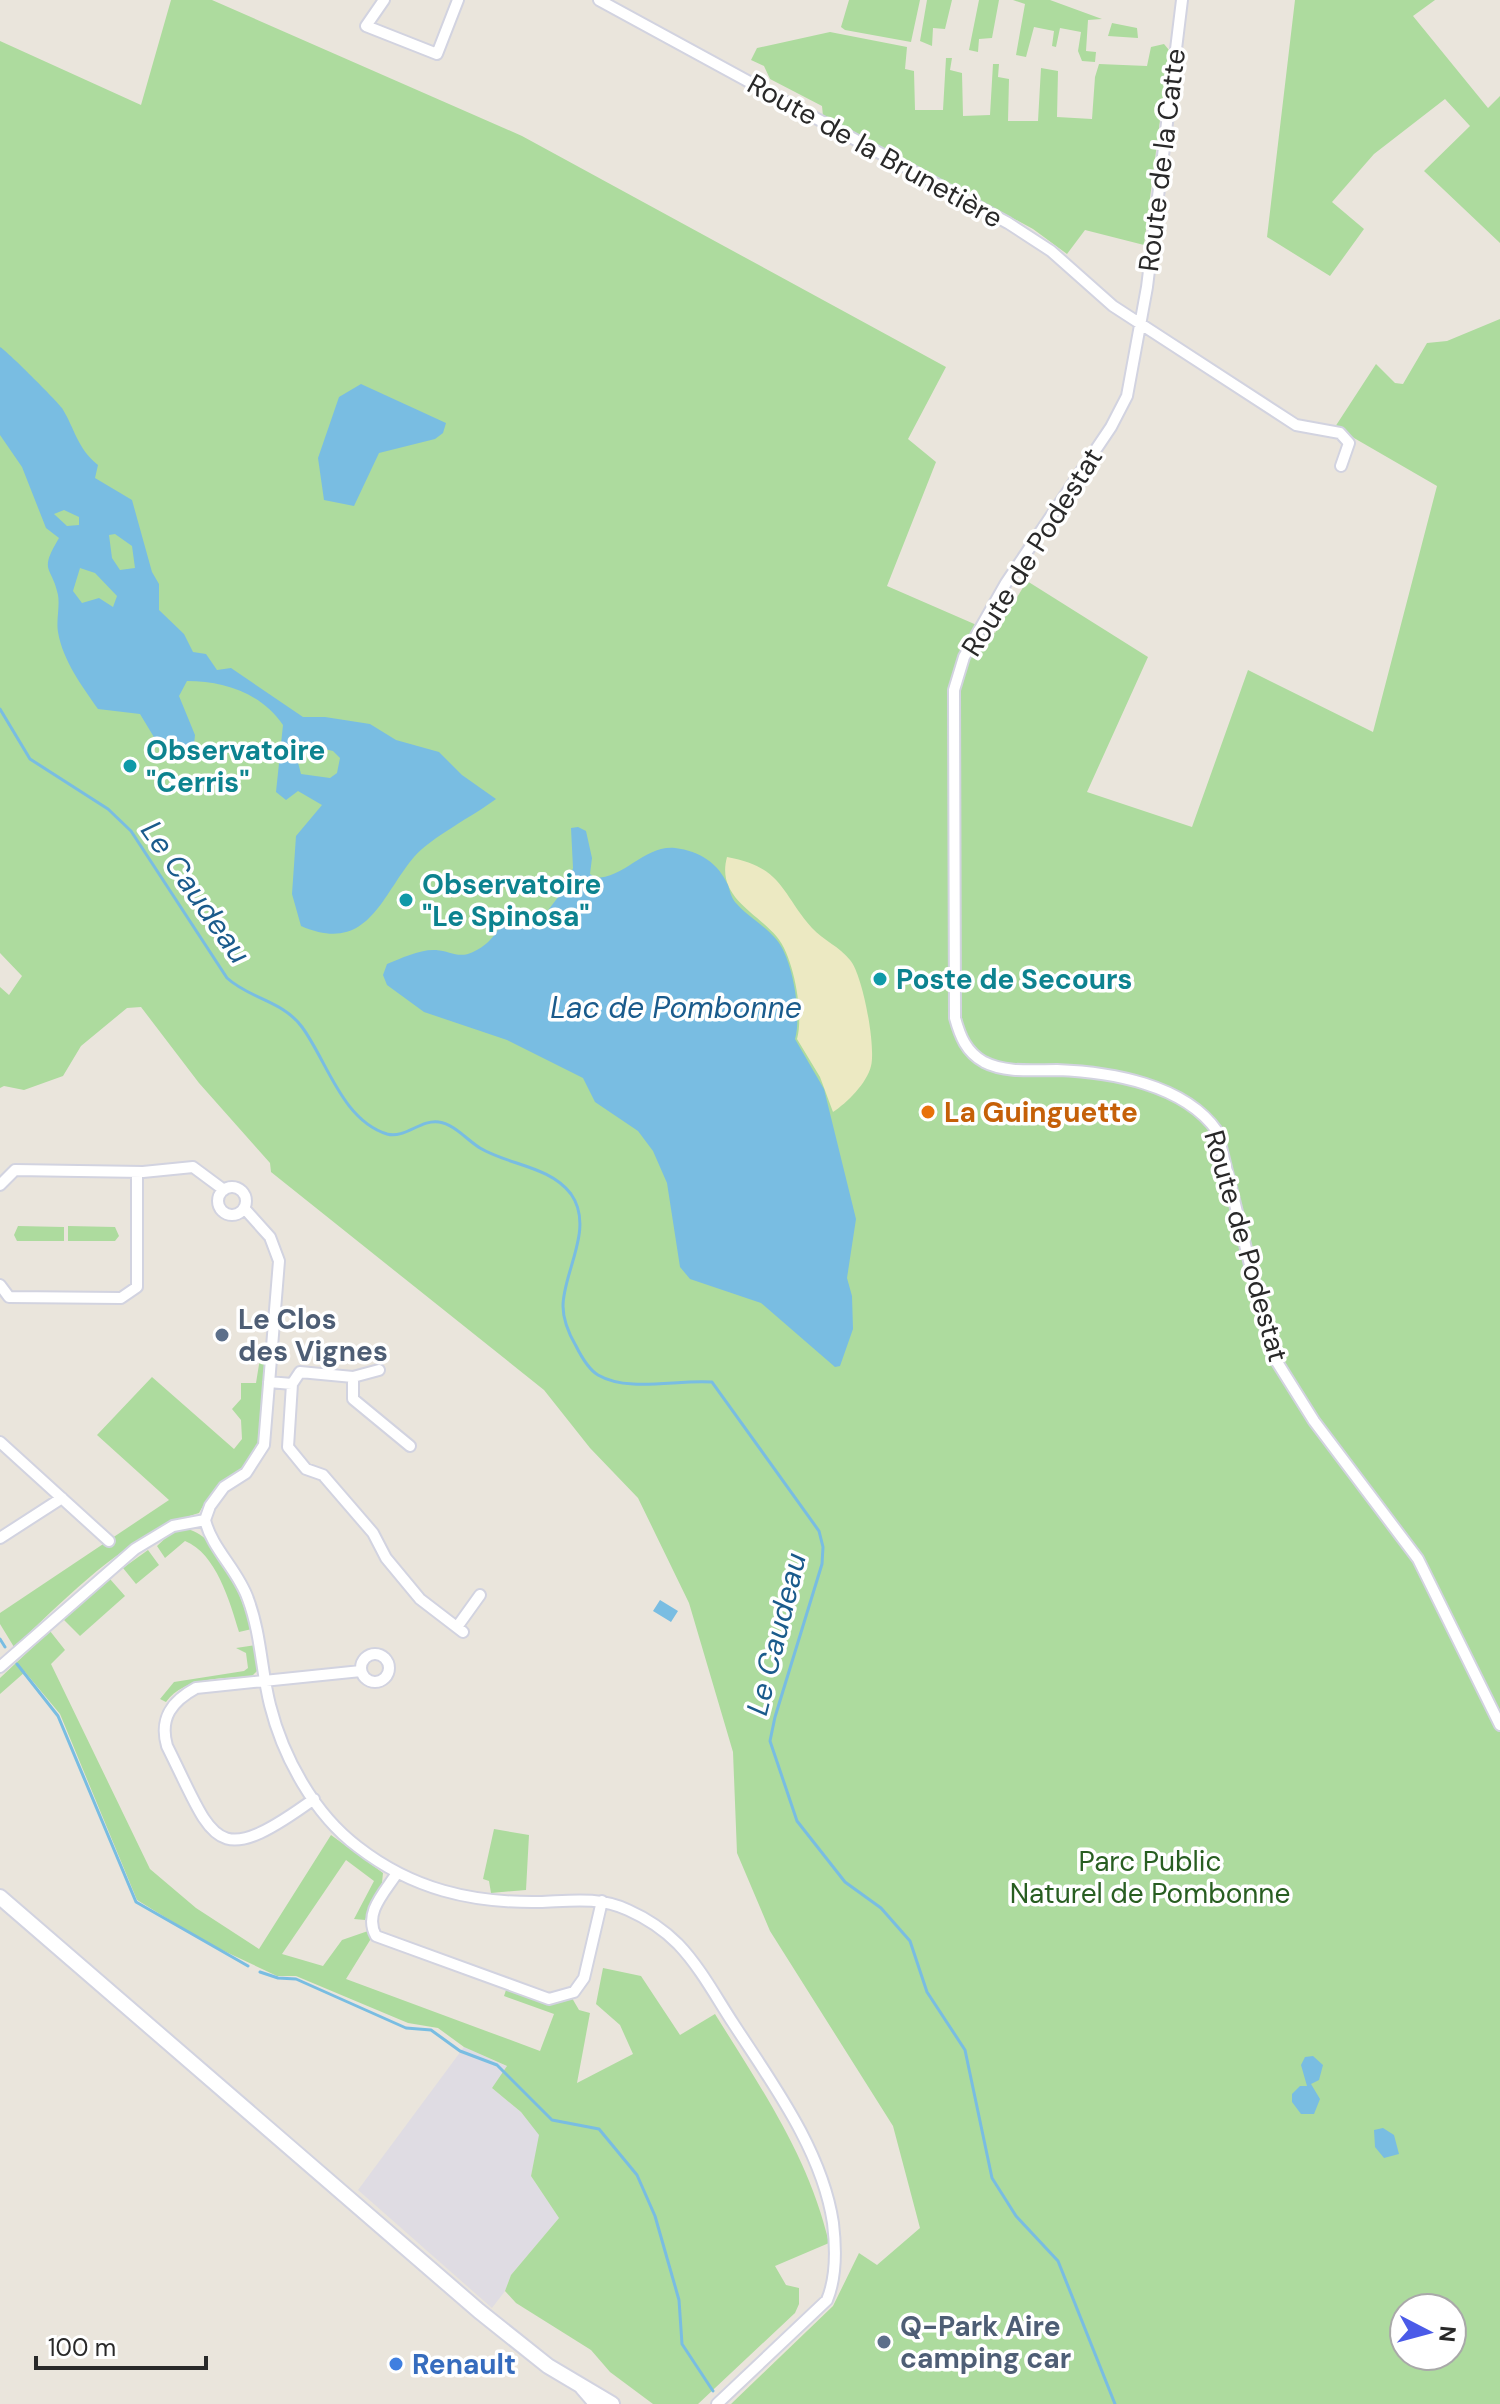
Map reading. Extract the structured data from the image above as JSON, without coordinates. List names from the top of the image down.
{
  "streets": {
    "street": ["Route de la Brunetière", "Route de la Catte", "Route de Podestat"]
  },
  "crossings": [
    ["Route de la Brunetière", "Route de la Catte"],
    ["Route de la Brunetière", "Route de Podestat"],
    ["Route de la Catte", "Route de Podestat"]
  ],
  "water": ["Le Caudeau", "Lac de Pombonne"],
  "parks": ["Parc Public Naturel de Pombonne"],
  "places": [
    "Observatoire \"Cerris\"",
    "Observatoire \"Le Spinosa\"",
    "Poste de Secours",
    "La Guinguette",
    "Le Clos des Vignes",
    "Q-Park Aire camping car",
    "Renault"
  ],
  "scale_bar": "100 m",
  "north": "right"
}
